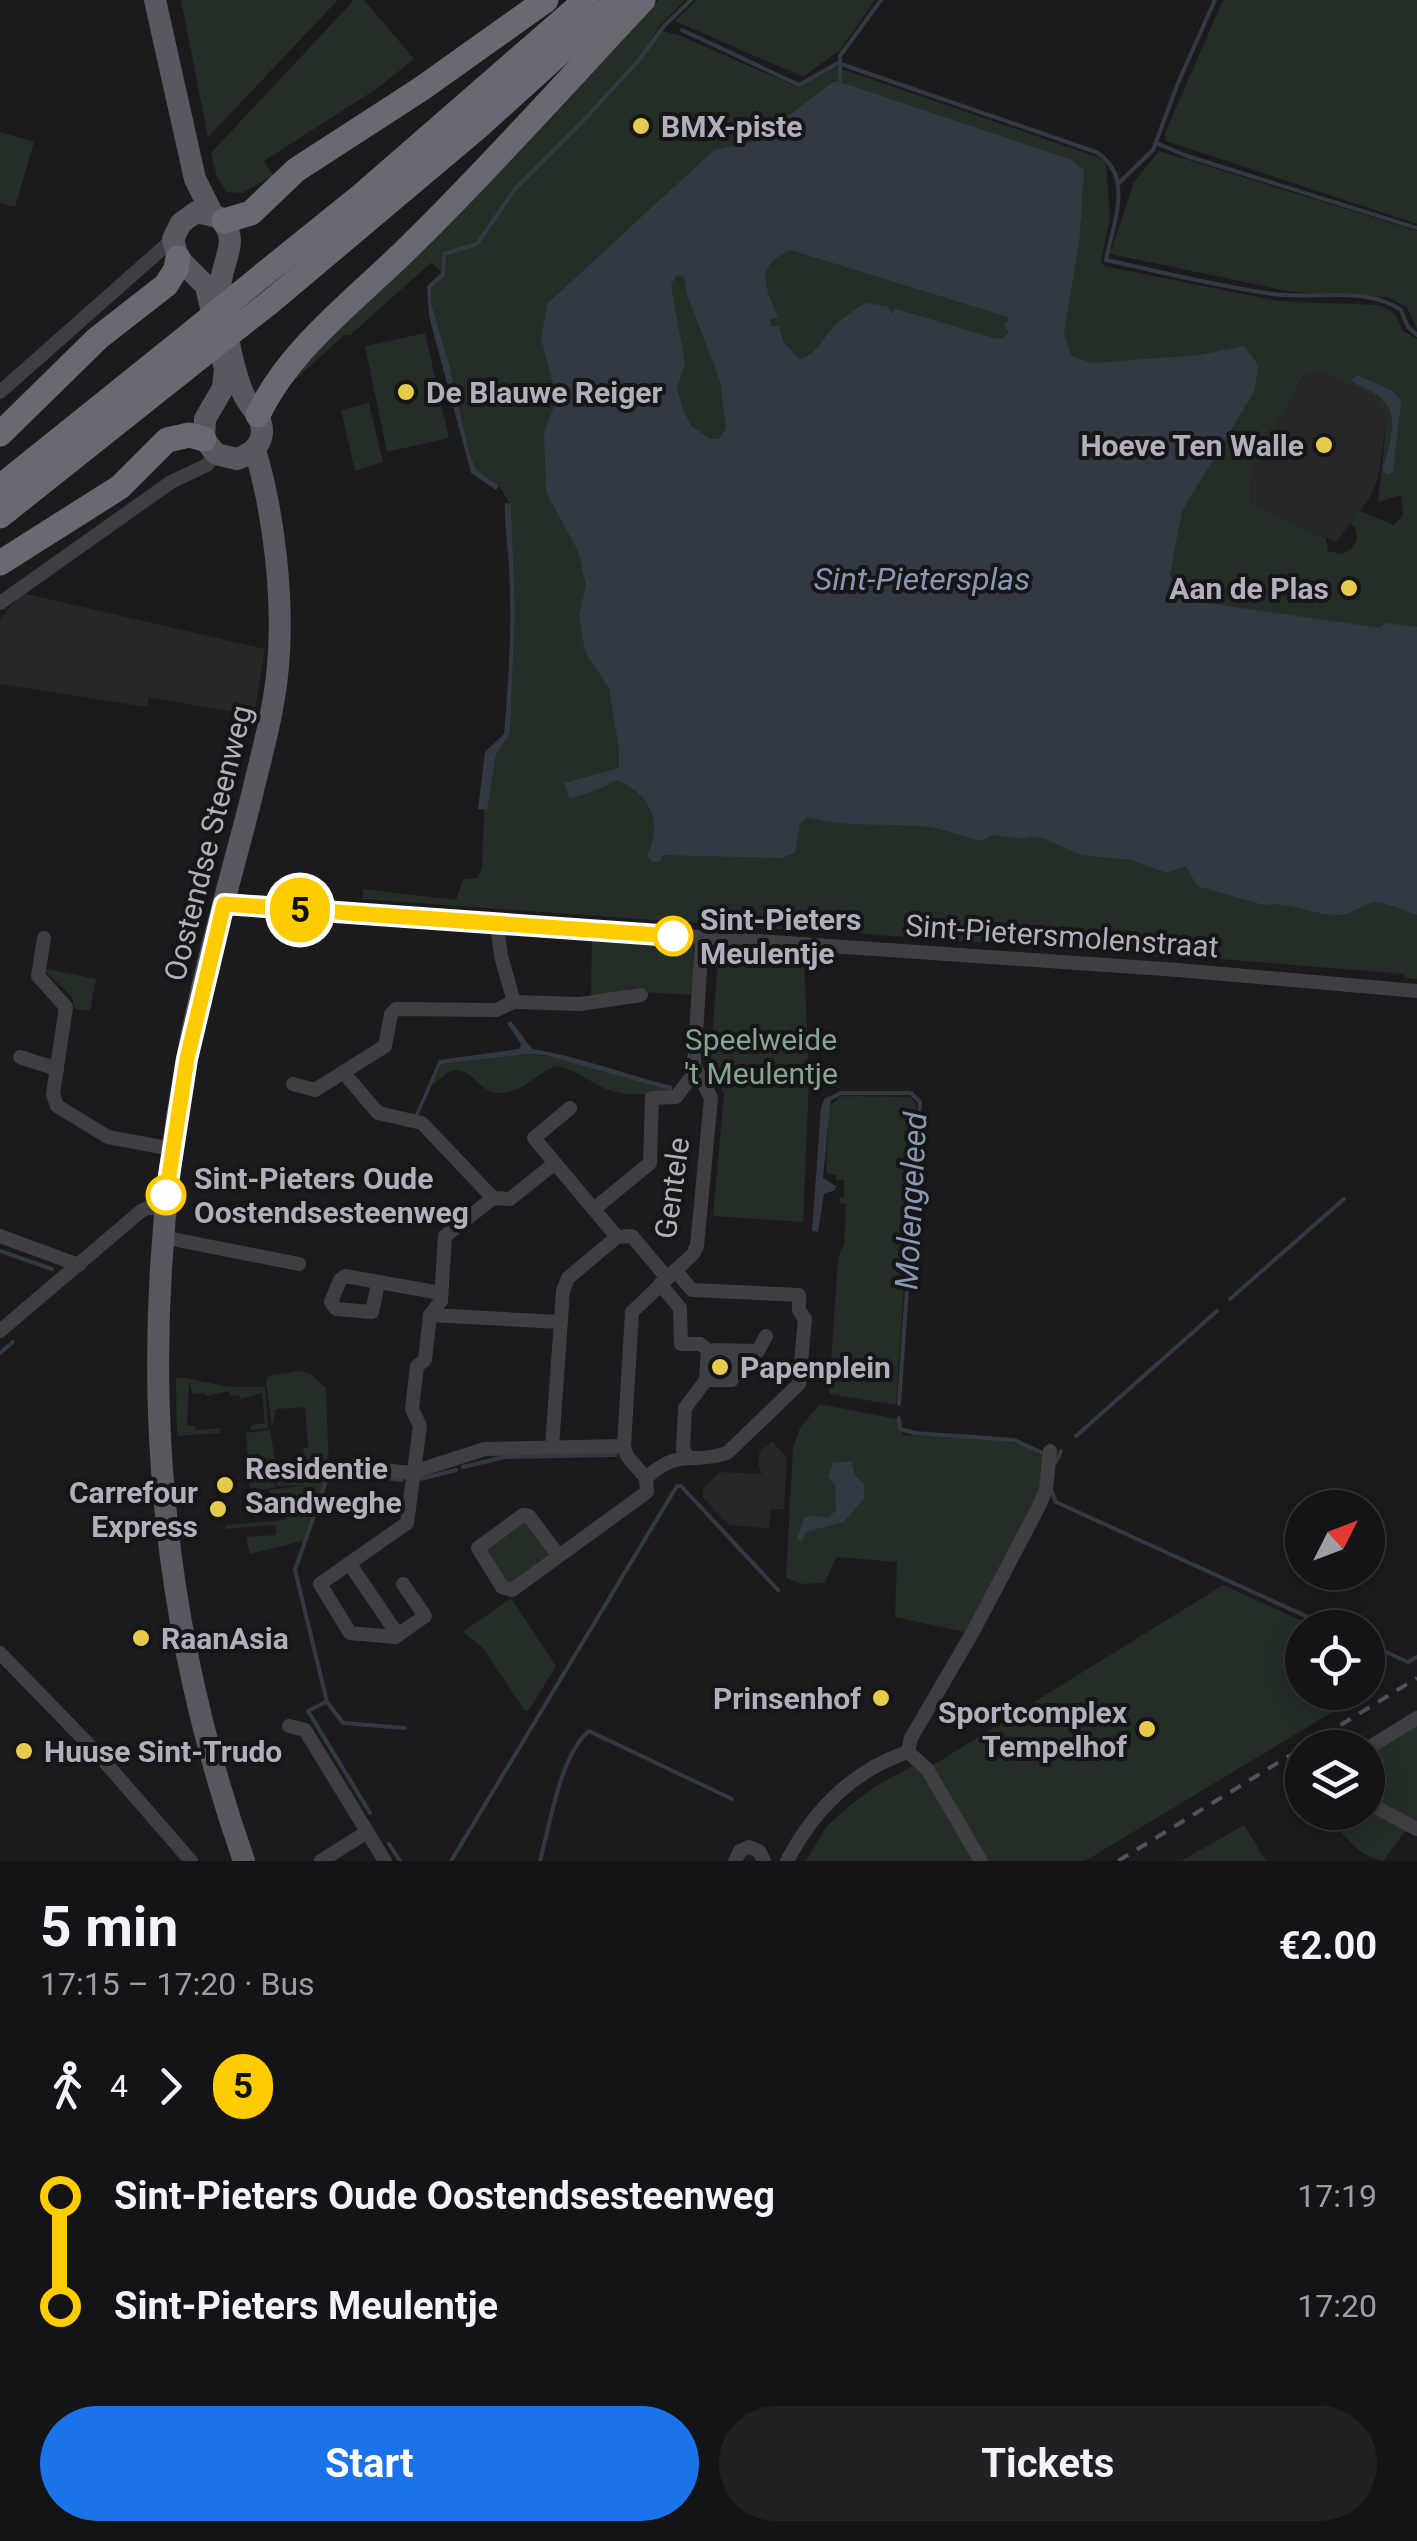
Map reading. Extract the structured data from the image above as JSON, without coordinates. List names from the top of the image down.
{
  "streets": {
    "main road": ["Oostendse Steenweg"],
    "street": ["Sint-Pietersmolenstraat", "Gentele"]
  },
  "crossings": [
    ["Oostendse Steenweg", "Sint-Pietersmolenstraat"],
    ["Sint-Pietersmolenstraat", "Gentele"]
  ],
  "water": ["Sint-Pietersplas", "Molengeleed"],
  "parks": ["Speelweide 't Meulentje"],
  "places": [
    "BMX-piste",
    "De Blauwe Reiger",
    "Hoeve Ten Walle",
    "Aan de Plas",
    "Sint-Pieters Meulentje",
    "Sint-Pieters Oude Oostendsesteenweg",
    "Papenplein",
    "Residentie Sandweghe",
    "Carrefour Express",
    "RaanAsia",
    "Prinsenhof",
    "Sportcomplex Tempelhof",
    "Huuse Sint-Trudo"
  ],
  "lines": ["bus line 5"],
  "north": "top right",
  "page": {
    "on_map": "5",
    "heading": ["5 min", "17:15 – 17:20 · Bus", "€2.00"],
    "legs": ["4", "5"],
    "list": [
      {
        "name": "Sint-Pieters Oude Oostendsesteenweg",
        "value": "17:19"
      },
      {
        "name": "Sint-Pieters Meulentje",
        "value": "17:20"
      }
    ],
    "buttons": ["Start", "Tickets"]
  }
}
